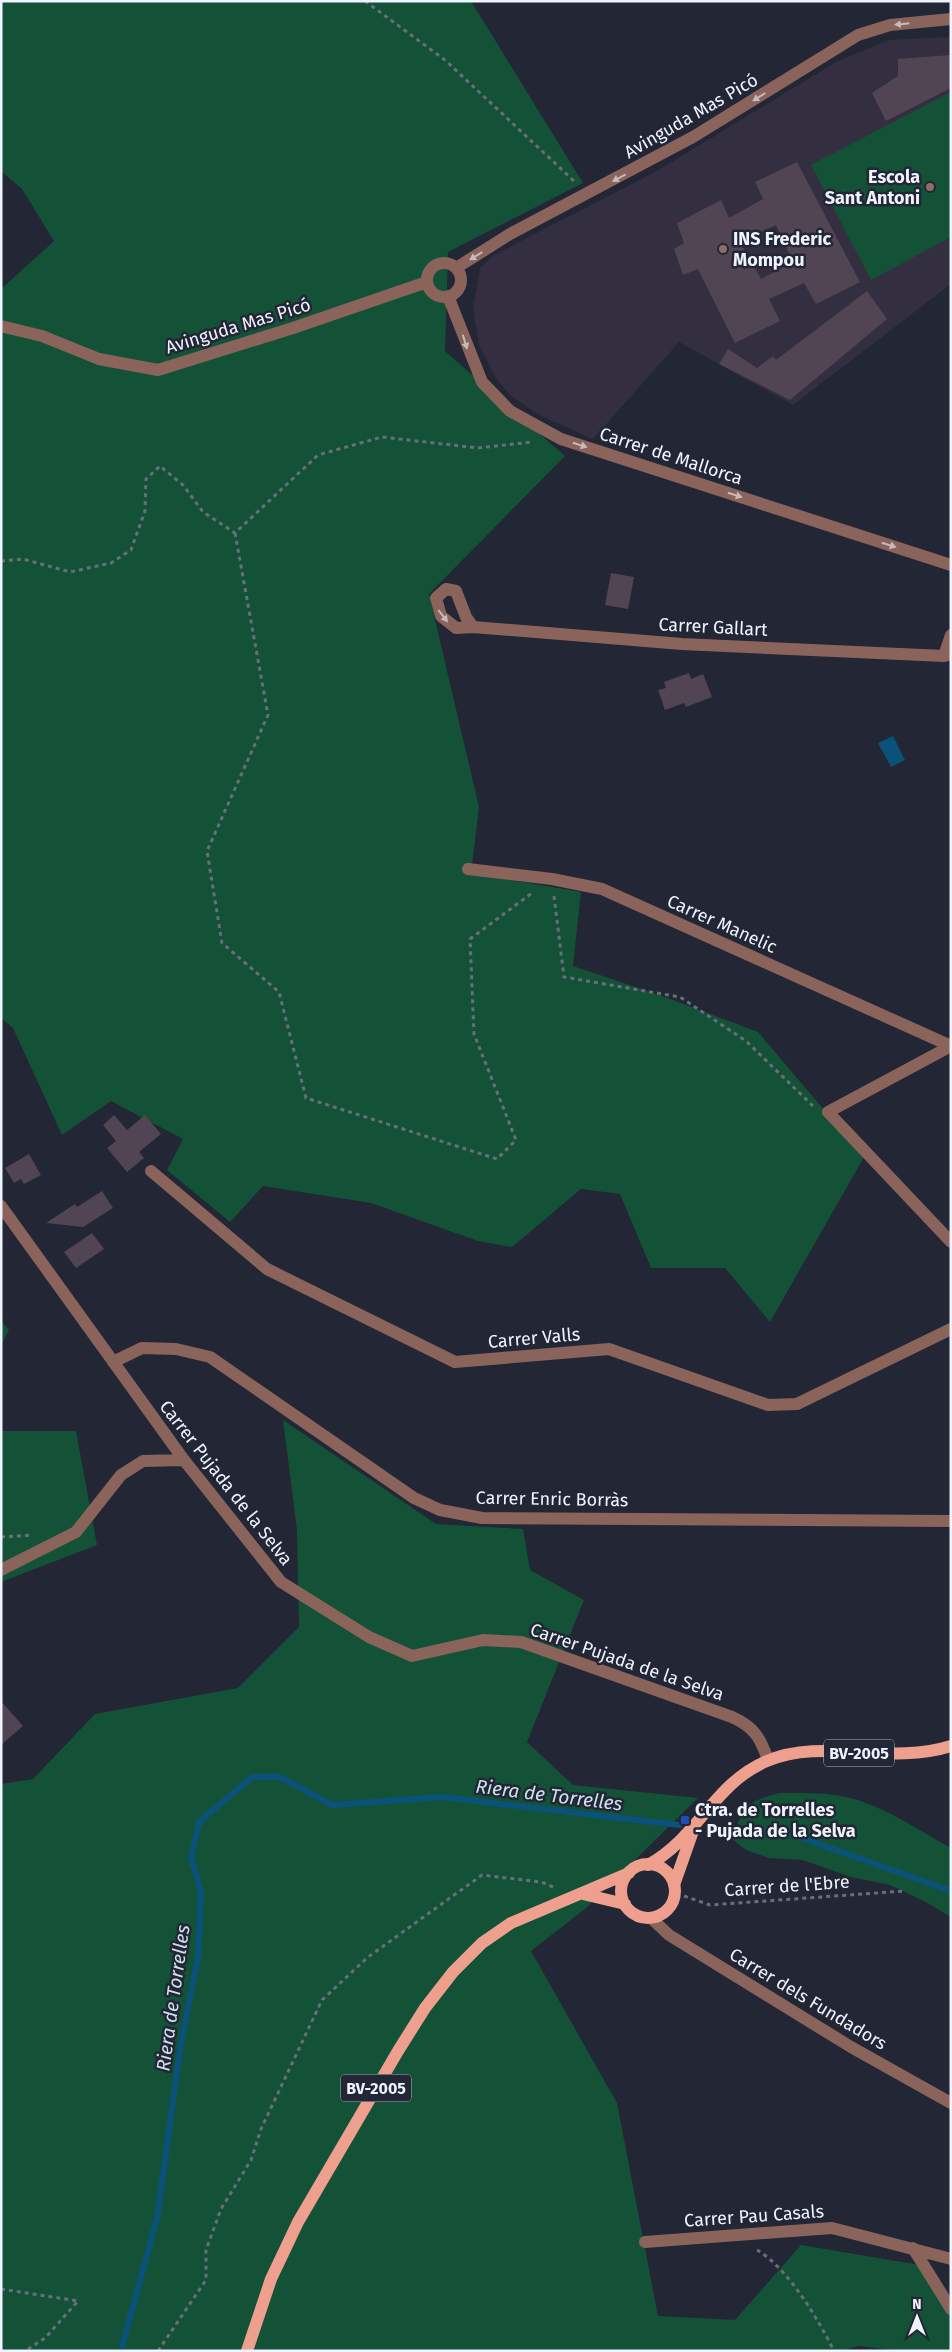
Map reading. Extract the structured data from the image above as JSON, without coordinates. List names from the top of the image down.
{
  "streets": {
    "main road": ["BV-2005"],
    "street": [
      "Avinguda Mas Picó",
      "Carrer de Mallorca",
      "Carrer Gallart",
      "Carrer Manelic",
      "Carrer Valls",
      "Carrer Pujada de la Selva",
      "Carrer Enric Borràs",
      "Carrer dels Fundadors",
      "Carrer Pau Casals"
    ],
    "path": ["Carrer de l'Ebre"]
  },
  "crossings": [
    ["Avinguda Mas Picó", "Carrer de Mallorca"],
    ["Carrer Pujada de la Selva", "Carrer Enric Borràs"],
    ["Carrer Pujada de la Selva", "BV-2005"],
    ["BV-2005", "Carrer de l'Ebre"],
    ["BV-2005", "Carrer dels Fundadors"],
    ["Carrer de l'Ebre", "Carrer dels Fundadors"]
  ],
  "one_way": ["Avinguda Mas Picó", "Carrer de Mallorca"],
  "water": ["Riera de Torrelles"],
  "places": {
    "other": ["Escola Sant Antoni", "INS Frederic Mompou"],
    "transit": ["Ctra. de Torrelles - Pujada de la Selva"]
  },
  "north": "top"
}
